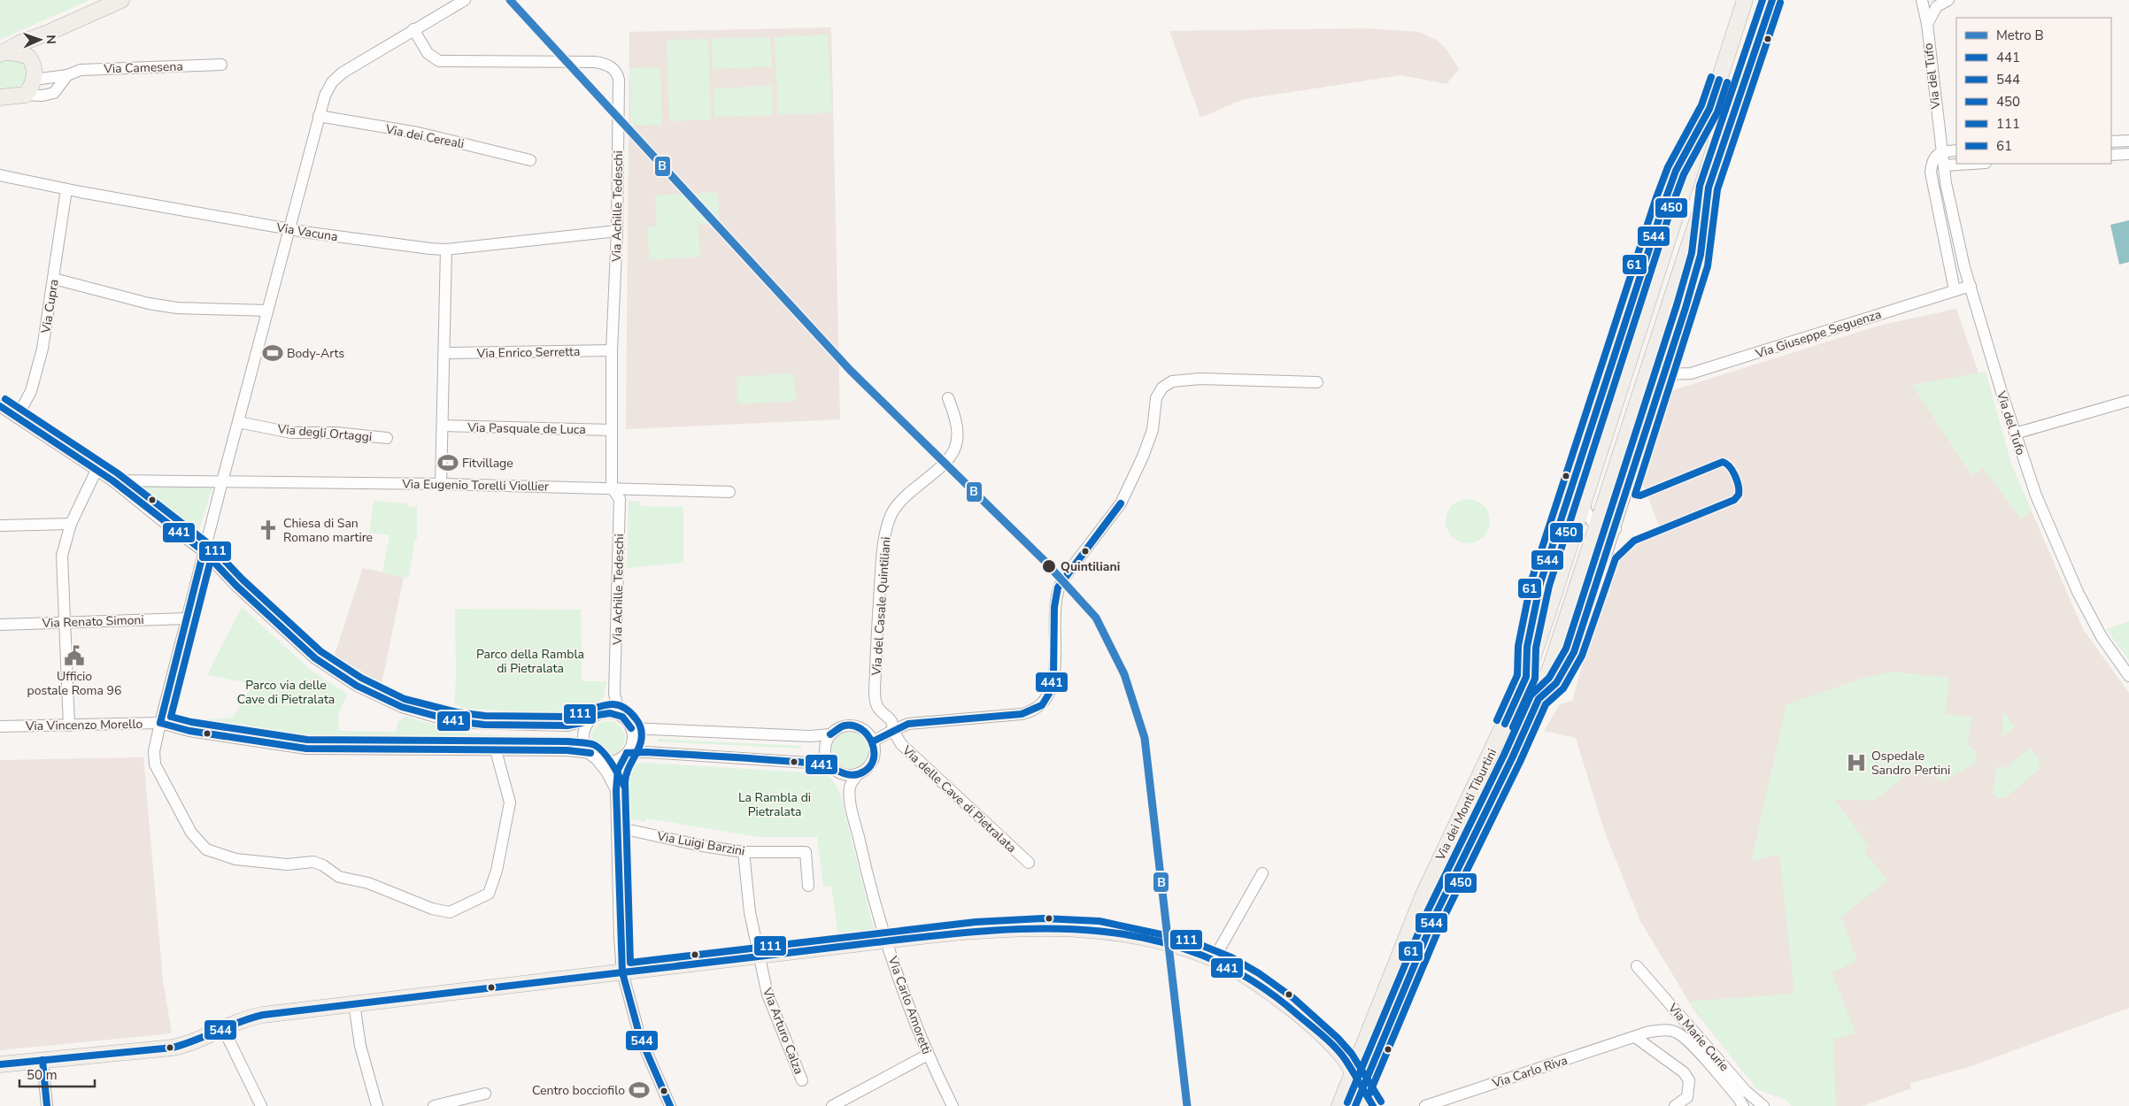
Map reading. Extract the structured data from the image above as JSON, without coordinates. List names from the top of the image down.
{
  "streets": {
    "main road": ["Via dei Monti Tiburtini"],
    "street": [
      "Via Camesena",
      "Via del Tufo",
      "Via dei Cereali",
      "Via Achille Tedeschi",
      "Via Vacuna",
      "Via Cupra",
      "Via Giuseppe Seguenza",
      "Via Enrico Serretta",
      "Via Pasquale de Luca",
      "Via degli Ortaggi",
      "Via Eugenio Torelli Viollier",
      "Via del Casale Quintiliani",
      "Via Renato Simoni",
      "Via Vincenzo Morello",
      "Via delle Cave di Pietralata",
      "Via Luigi Barzini",
      "Via Carlo Amoretti",
      "Via Arturo Calza",
      "Via Marie Curie",
      "Via Carlo Riva"
    ]
  },
  "crossings": [
    ["Via del Tufo", "Via Giuseppe Seguenza"],
    ["Via Achille Tedeschi", "Via Vacuna"],
    ["Via Achille Tedeschi", "Via Enrico Serretta"],
    ["Via Achille Tedeschi", "Via Pasquale de Luca"],
    ["Via Achille Tedeschi", "Via Eugenio Torelli Viollier"],
    ["Via Achille Tedeschi", "Via Vincenzo Morello"],
    ["Via Vacuna", "Via Cupra"],
    ["Via Giuseppe Seguenza", "Via dei Monti Tiburtini"],
    ["Via del Casale Quintiliani", "Via delle Cave di Pietralata"],
    ["Via Luigi Barzini", "Via Arturo Calza"]
  ],
  "parks": ["Parco della Rambla di Pietralata", "Parco via delle Cave di Pietralata", "La Rambla di Pietralata"],
  "places": {
    "sports": ["Body-Arts", "Fitvillage", "Centro bocciofilo"],
    "church": ["Chiesa di San Romano martire"],
    "other": ["Quintiliani"],
    "public building": ["Ufficio postale Roma 96"],
    "hospital": ["Ospedale Sandro Pertini"]
  },
  "lines": [
    "metro line B",
    "transit line 544",
    "transit line 61",
    "transit line 450",
    "transit line 111",
    "transit line 441"
  ],
  "legend": [
    "Metro B",
    "441",
    "544",
    "450",
    "111",
    "61"
  ],
  "scale_bar": "50 m",
  "north": "right"
}
